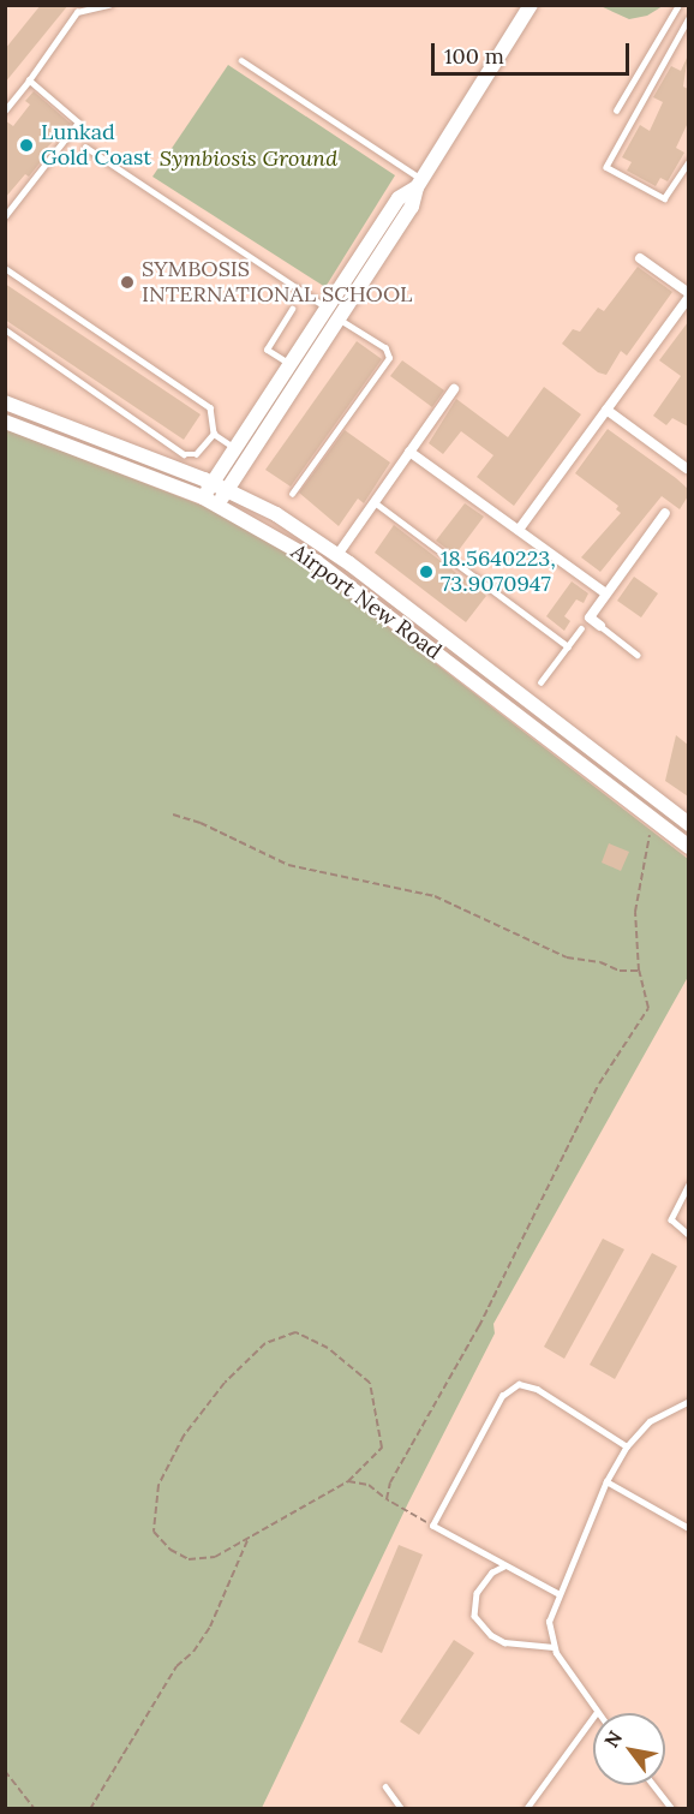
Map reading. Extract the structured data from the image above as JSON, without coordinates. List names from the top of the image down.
{
  "streets": {
    "main road": ["Airport New Road"]
  },
  "parks": ["Symbiosis Ground"],
  "places": ["Lunkad Gold Coast", "SYMBOSIS INTERNATIONAL SCHOOL", "18.5640223, 73.9070947"],
  "scale_bar": "100 m",
  "north": "top left"
}
